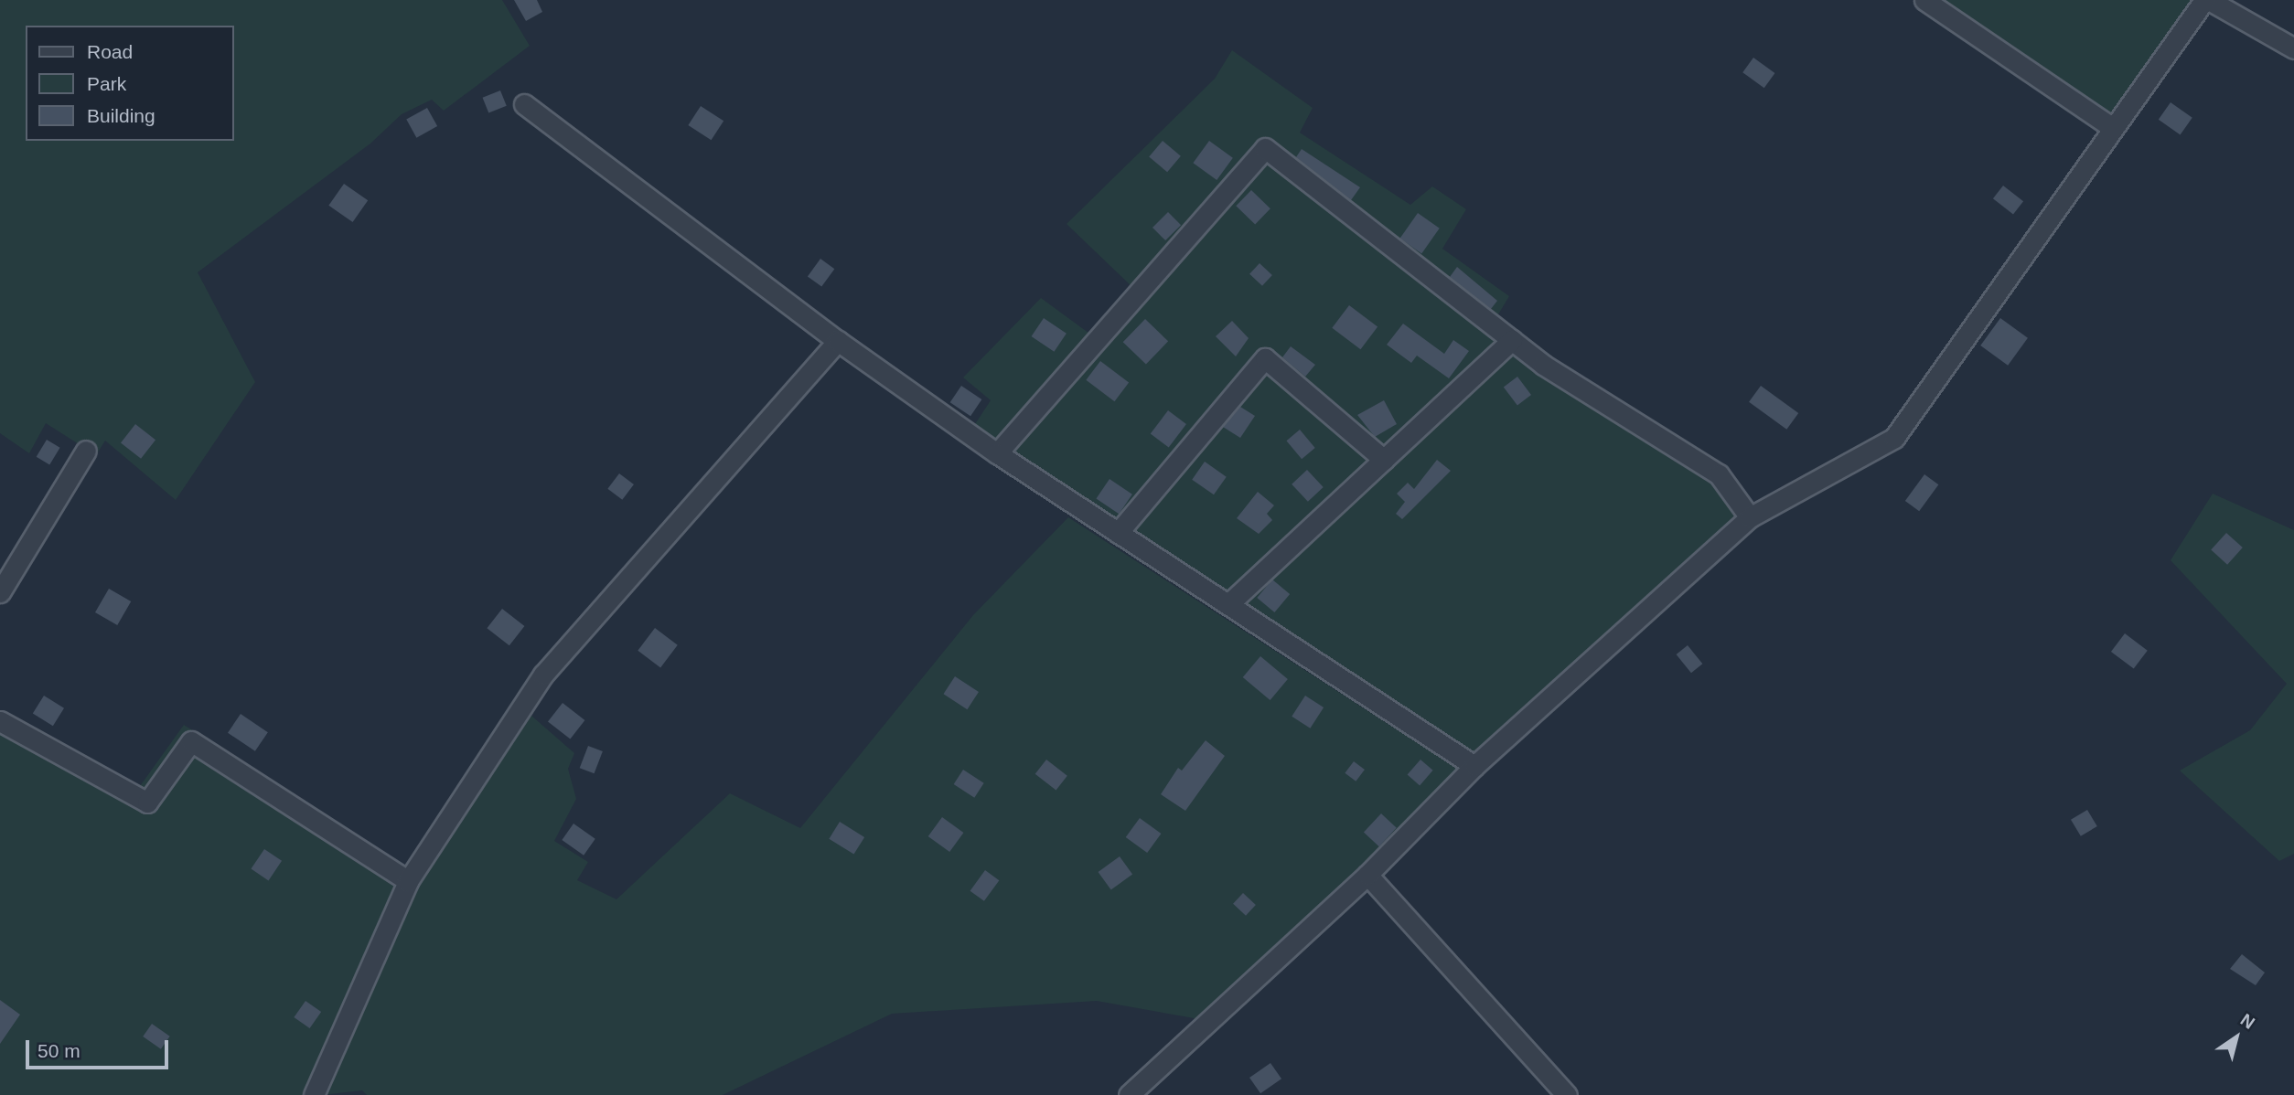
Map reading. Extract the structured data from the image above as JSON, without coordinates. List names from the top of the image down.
{
  "legend": ["Road", "Park", "Building"],
  "scale_bar": "50 m",
  "north": "top right"
}
